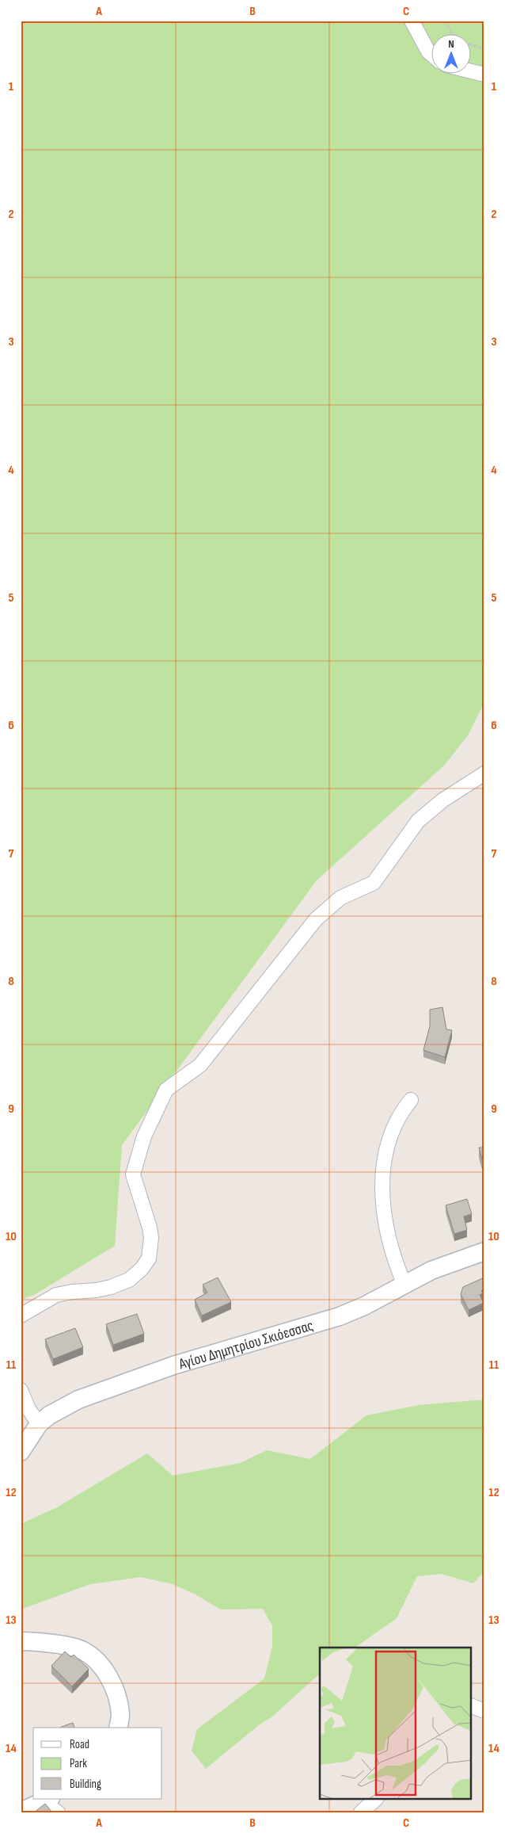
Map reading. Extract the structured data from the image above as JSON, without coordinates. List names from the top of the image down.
{
  "streets": {
    "street": ["Αγίου Δημητρίου Σκιόεσσας"]
  },
  "legend": ["Road", "Park", "Building"],
  "north": "top",
  "grid": {
    "columns": ["A", "B", "C"],
    "rows": [
      "1",
      "2",
      "3",
      "4",
      "5",
      "6",
      "7",
      "8",
      "9",
      "10",
      "11",
      "12",
      "13",
      "14"
    ]
  }
}
